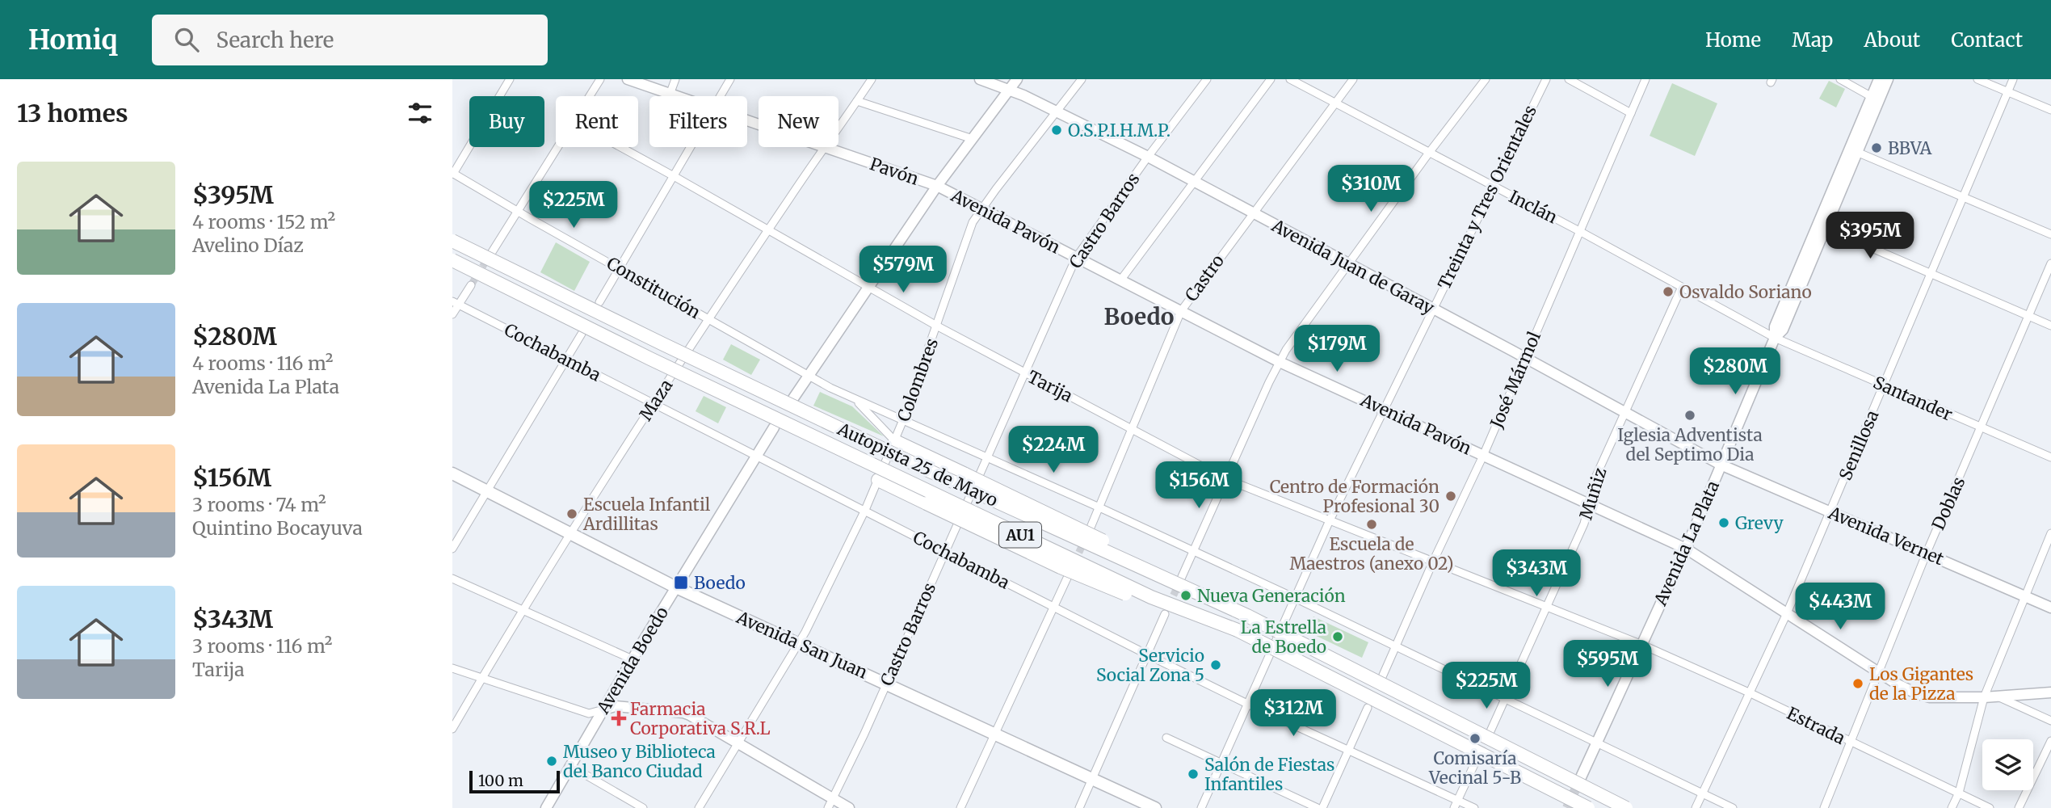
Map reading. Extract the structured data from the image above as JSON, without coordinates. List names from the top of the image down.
{
  "streets": {
    "highway": ["Autopista 25 de Mayo", "AU1"],
    "main road": [
      "Pavón",
      "Avenida Pavón",
      "Avenida Juan de Garay",
      "Avenida Vernet",
      "Avenida La Plata",
      "Avenida San Juan",
      "Avenida Boedo"
    ],
    "street": [
      "Treinta y Tres Orientales",
      "Inclán",
      "Castro Barros",
      "Castro",
      "Constitución",
      "Cochabamba",
      "Colombres",
      "José Mármol",
      "Tarija",
      "Santander",
      "Maza",
      "Senillosa",
      "Muñiz",
      "Doblas",
      "Estrada"
    ]
  },
  "crossings": [
    ["Pavón", "Avenida Pavón"],
    ["Pavón", "Maza"],
    ["Treinta y Tres Orientales", "Inclán"],
    ["Treinta y Tres Orientales", "Avenida Pavón"],
    ["Treinta y Tres Orientales", "Avenida Juan de Garay"],
    ["Treinta y Tres Orientales", "Constitución"],
    ["Treinta y Tres Orientales", "Cochabamba"],
    ["Treinta y Tres Orientales", "Tarija"],
    ["Inclán", "Castro"],
    ["Inclán", "José Mármol"],
    ["Inclán", "Santander"],
    ["Inclán", "Muñiz"],
    ["Inclán", "Avenida La Plata"],
    ["Castro Barros", "Avenida Pavón"],
    ["Castro Barros", "Avenida Juan de Garay"],
    ["Castro Barros", "Constitución"],
    ["Castro Barros", "Cochabamba"],
    ["Castro Barros", "Tarija"],
    ["Castro Barros", "Avenida San Juan"],
    ["Avenida Pavón", "Castro"],
    ["Avenida Pavón", "Colombres"],
    ["Avenida Pavón", "José Mármol"],
    ["Avenida Pavón", "Senillosa"],
    ["Avenida Pavón", "Muñiz"],
    ["Avenida Pavón", "Doblas"],
    ["Avenida Pavón", "Avenida La Plata"],
    ["Avenida Juan de Garay", "Castro"],
    ["Avenida Juan de Garay", "Colombres"],
    ["Avenida Juan de Garay", "José Mármol"],
    ["Avenida Juan de Garay", "Muñiz"],
    ["Avenida Juan de Garay", "Avenida Vernet"],
    ["Avenida Juan de Garay", "Avenida La Plata"],
    ["Castro", "Constitución"],
    ["Castro", "Tarija"],
    ["Constitución", "Colombres"],
    ["Constitución", "José Mármol"],
    ["Constitución", "Maza"],
    ["Constitución", "Senillosa"],
    ["Constitución", "Muñiz"],
    ["Constitución", "Avenida La Plata"],
    ["Cochabamba", "Colombres"],
    ["Cochabamba", "Maza"],
    ["Cochabamba", "Avenida Boedo"],
    ["Colombres", "Tarija"],
    ["Colombres", "Avenida San Juan"],
    ["José Mármol", "Tarija"],
    ["Tarija", "Maza"],
    ["Tarija", "Muñiz"],
    ["Tarija", "Avenida La Plata"],
    ["Tarija", "Estrada"],
    ["Santander", "Senillosa"],
    ["Santander", "Doblas"],
    ["Santander", "Avenida La Plata"],
    ["Maza", "Avenida San Juan"],
    ["Senillosa", "Avenida Vernet"],
    ["Senillosa", "Estrada"],
    ["Doblas", "Avenida Vernet"],
    ["Doblas", "Estrada"],
    ["Avenida Vernet", "Avenida La Plata"],
    ["Avenida La Plata", "Estrada"],
    ["Avenida San Juan", "Avenida Boedo"]
  ],
  "districts": ["Boedo"],
  "places": {
    "other": [
      "O.S.P.I.H.M.P.",
      "BBVA",
      "Osvaldo Soriano",
      "Iglesia Adventista del Septimo Dia",
      "Centro de Formación Profesional 30",
      "Escuela Infantil Ardillitas",
      "Grevy",
      "Escuela de Maestros (anexo 02)",
      "Nueva Generación",
      "La Estrella de Boedo",
      "Servicio Social Zona 5",
      "Los Gigantes de la Pizza",
      "Comisaría Vecinal 5-B",
      "Museo y Biblioteca del Banco Ciudad",
      "Salón de Fiestas Infantiles"
    ],
    "transit": ["Boedo"],
    "health": ["Farmacia Corporativa S.R.L"]
  },
  "scale_bar": "100 m",
  "page": {
    "header": "Homiq",
    "search": "Search here",
    "nav": [
      "Home",
      "Map",
      "About",
      "Contact"
    ],
    "heading": "13 homes",
    "chip": [
      "Buy",
      "Rent",
      "Filters",
      "New"
    ],
    "list": [
      {
        "name": "$395M",
        "note": "4 rooms · 152 m² · Avelino Díaz"
      },
      {
        "name": "$280M",
        "note": "4 rooms · 116 m² · Avenida La Plata"
      },
      {
        "name": "$156M",
        "note": "3 rooms · 74 m² · Quintino Bocayuva"
      },
      {
        "name": "$343M",
        "note": "3 rooms · 116 m² · Tarija"
      }
    ],
    "price": [
      "$310M",
      "$225M",
      "$395M",
      "$579M",
      "$179M",
      "$280M",
      "$224M",
      "$156M",
      "$343M",
      "$443M",
      "$595M",
      "$225M",
      "$312M"
    ],
    "scale": "100 m"
  }
}
